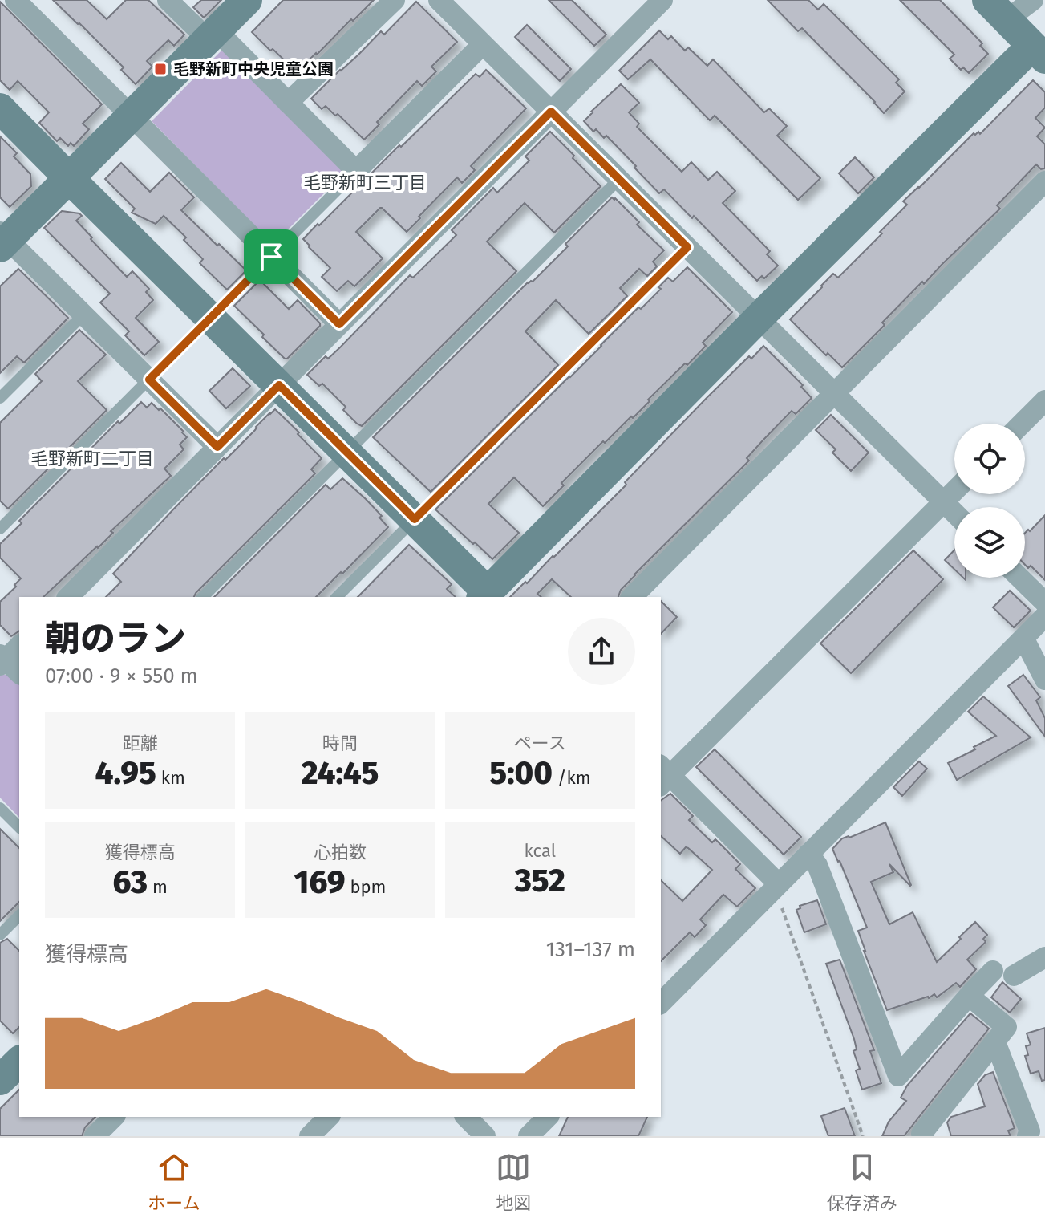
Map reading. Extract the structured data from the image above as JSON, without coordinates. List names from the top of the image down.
{
  "districts": ["毛野新町三丁目", "毛野新町二丁目"],
  "places": {
    "transit": ["毛野新町中央児童公園"]
  },
  "page": {
    "heading": ["朝のラン", "07:00 · 9 × 550 m"],
    "stats": [
      ["距離", "4.95 km"],
      ["時間", "24:45"],
      ["ペース", "5:00 /km"],
      ["獲得標高", "63 m"],
      ["心拍数", "169 bpm"],
      ["kcal", "352"]
    ],
    "chart": ["獲得標高", "131–137 m"],
    "tabs": ["ホーム", "地図", "保存済み"]
  }
}
